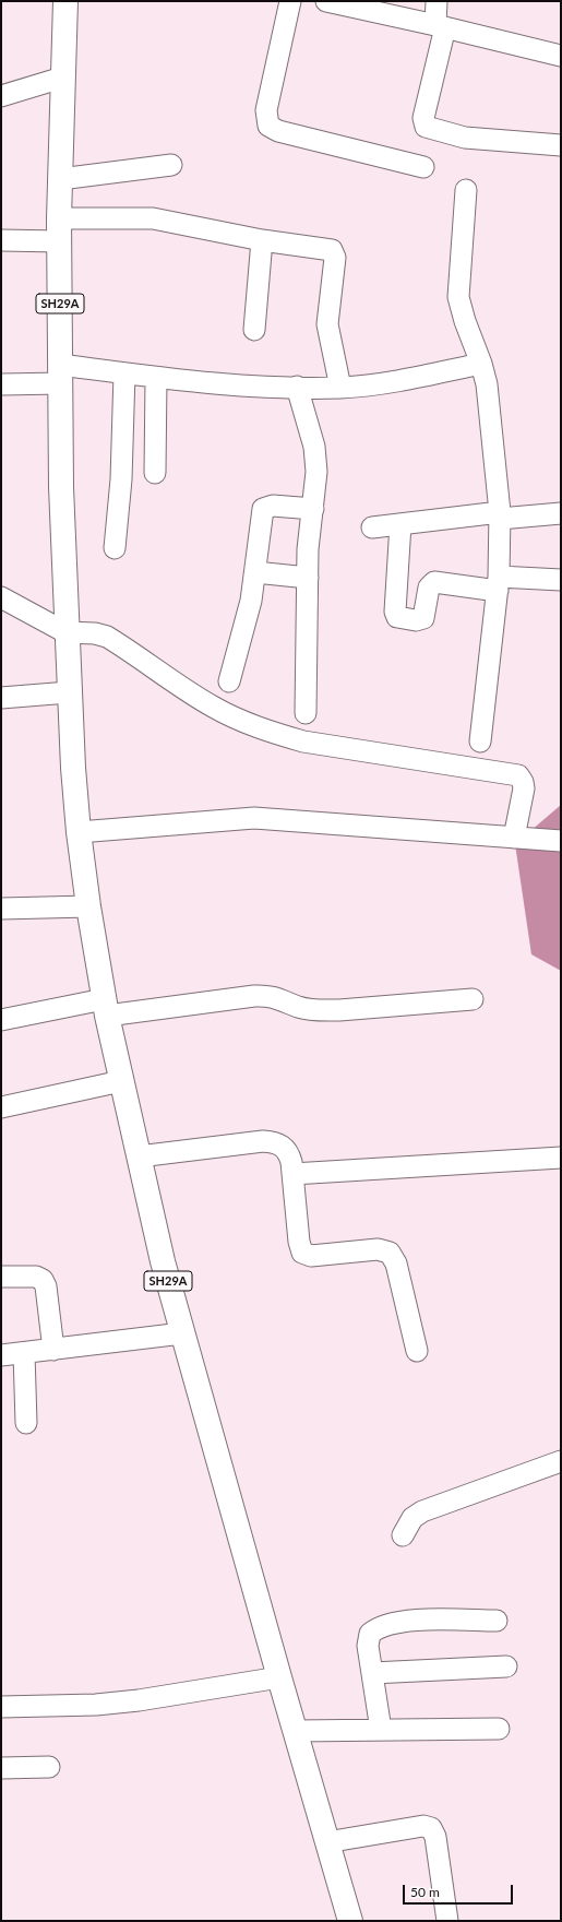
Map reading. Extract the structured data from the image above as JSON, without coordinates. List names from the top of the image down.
{
  "streets": {
    "main road": ["SH29A"]
  },
  "scale_bar": "50 m"
}
